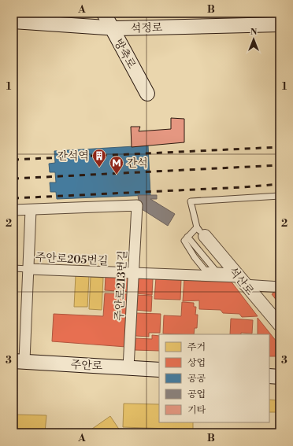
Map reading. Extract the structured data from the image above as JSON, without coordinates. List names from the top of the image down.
{
  "streets": {
    "main road": ["석정로", "방축로", "주안로"],
    "street": ["주안로205번길", "석산로", "주안로213번길"]
  },
  "crossings": [
    ["석정로", "방축로"],
    ["주안로205번길", "석산로"],
    ["주안로205번길", "주안로213번길"],
    ["주안로205번길", "주안로"],
    ["주안로213번길", "주안로"]
  ],
  "places": {
    "building": ["간석역"],
    "metro station": ["간석"]
  },
  "legend": [
    "주거",
    "상업",
    "공공",
    "공업",
    "기타"
  ],
  "north": "top",
  "grid": {
    "columns": ["A", "B"],
    "rows": ["1", "2", "3"]
  }
}
